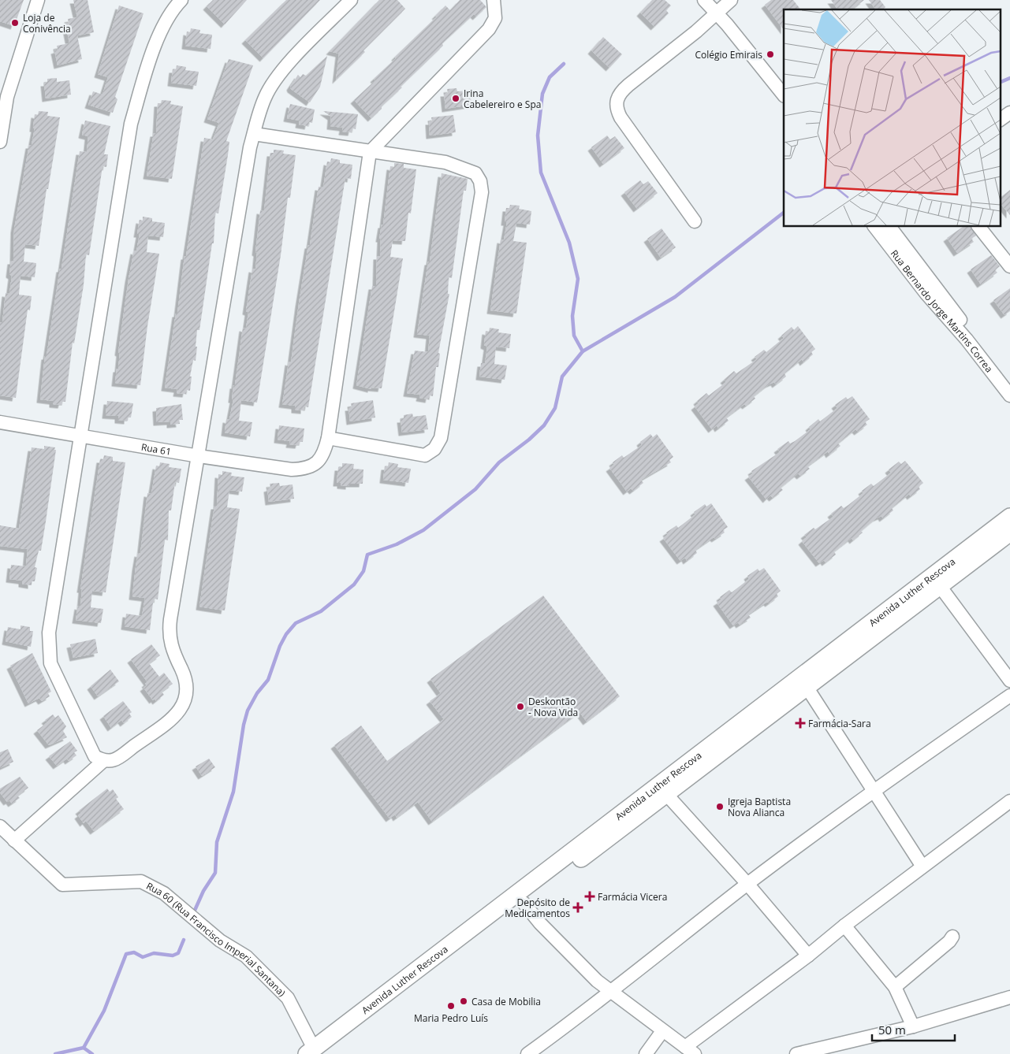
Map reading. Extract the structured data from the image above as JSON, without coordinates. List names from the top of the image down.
{
  "streets": {
    "main road": ["Avenida Luther Rescova"],
    "street": ["Rua Bernardo Jorge Martins Correa", "Rua 61", "Rua 60 (Rua Francisco Imperial Santana)"]
  },
  "crossings": [
    ["Avenida Luther Rescova", "Rua 60 (Rua Francisco Imperial Santana)"]
  ],
  "places": {
    "other": [
      "Loja de Conivência",
      "Colégio Emirais",
      "Irina Cabelereiro e Spa",
      "Deskontão - Nova Vida",
      "Igreja Baptista Nova Alianca",
      "Casa de Mobilia",
      "Maria Pedro Luís"
    ],
    "health": ["Farmácia-Sara", "Farmácia Vicera", "Depósito de Medicamentos"]
  },
  "scale_bar": "50 m"
}
